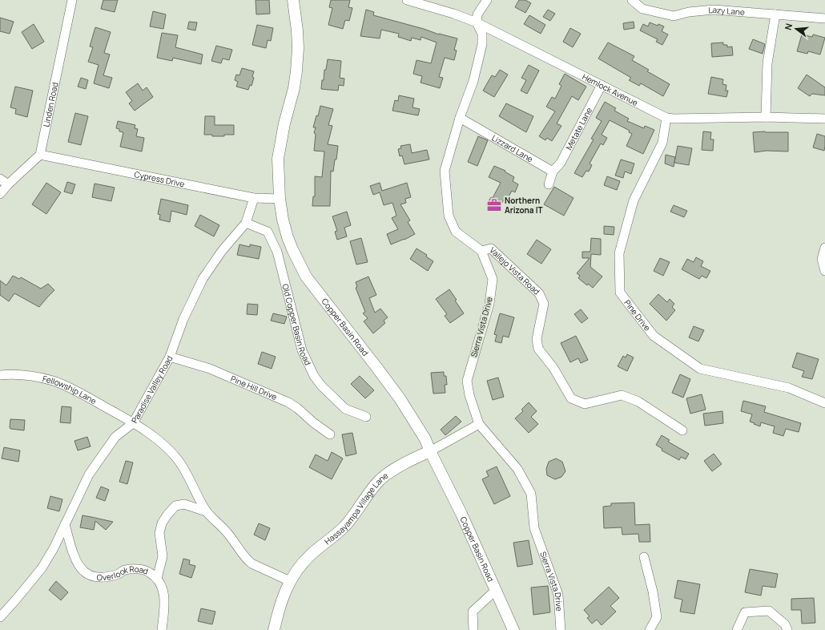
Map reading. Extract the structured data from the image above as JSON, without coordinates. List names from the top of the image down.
{
  "streets": {
    "street": [
      "Lazy Lane",
      "Hemlock Avenue",
      "Linden Road",
      "Metate Lane",
      "Lizzard Lane",
      "Cypress Drive",
      "Vallejo Vista Road",
      "Pine Drive",
      "Old Copper Basin Road",
      "Copper Basin Road",
      "Sierra Vista Drive",
      "Pine Hill Drive",
      "Paradise Valley Road",
      "Fellowship Lane",
      "Hassayampa Village Lane",
      "Overlook Road"
    ]
  },
  "crossings": [
    ["Hemlock Avenue", "Metate Lane"],
    ["Hemlock Avenue", "Pine Drive"],
    ["Linden Road", "Cypress Drive"],
    ["Metate Lane", "Lizzard Lane"],
    ["Cypress Drive", "Copper Basin Road"],
    ["Cypress Drive", "Paradise Valley Road"],
    ["Vallejo Vista Road", "Sierra Vista Drive"],
    ["Old Copper Basin Road", "Paradise Valley Road"],
    ["Copper Basin Road", "Hassayampa Village Lane"],
    ["Sierra Vista Drive", "Hassayampa Village Lane"],
    ["Pine Hill Drive", "Paradise Valley Road"],
    ["Paradise Valley Road", "Fellowship Lane"],
    ["Paradise Valley Road", "Overlook Road"]
  ],
  "places": {
    "office": ["Northern Arizona IT"]
  },
  "north": "left"
}
